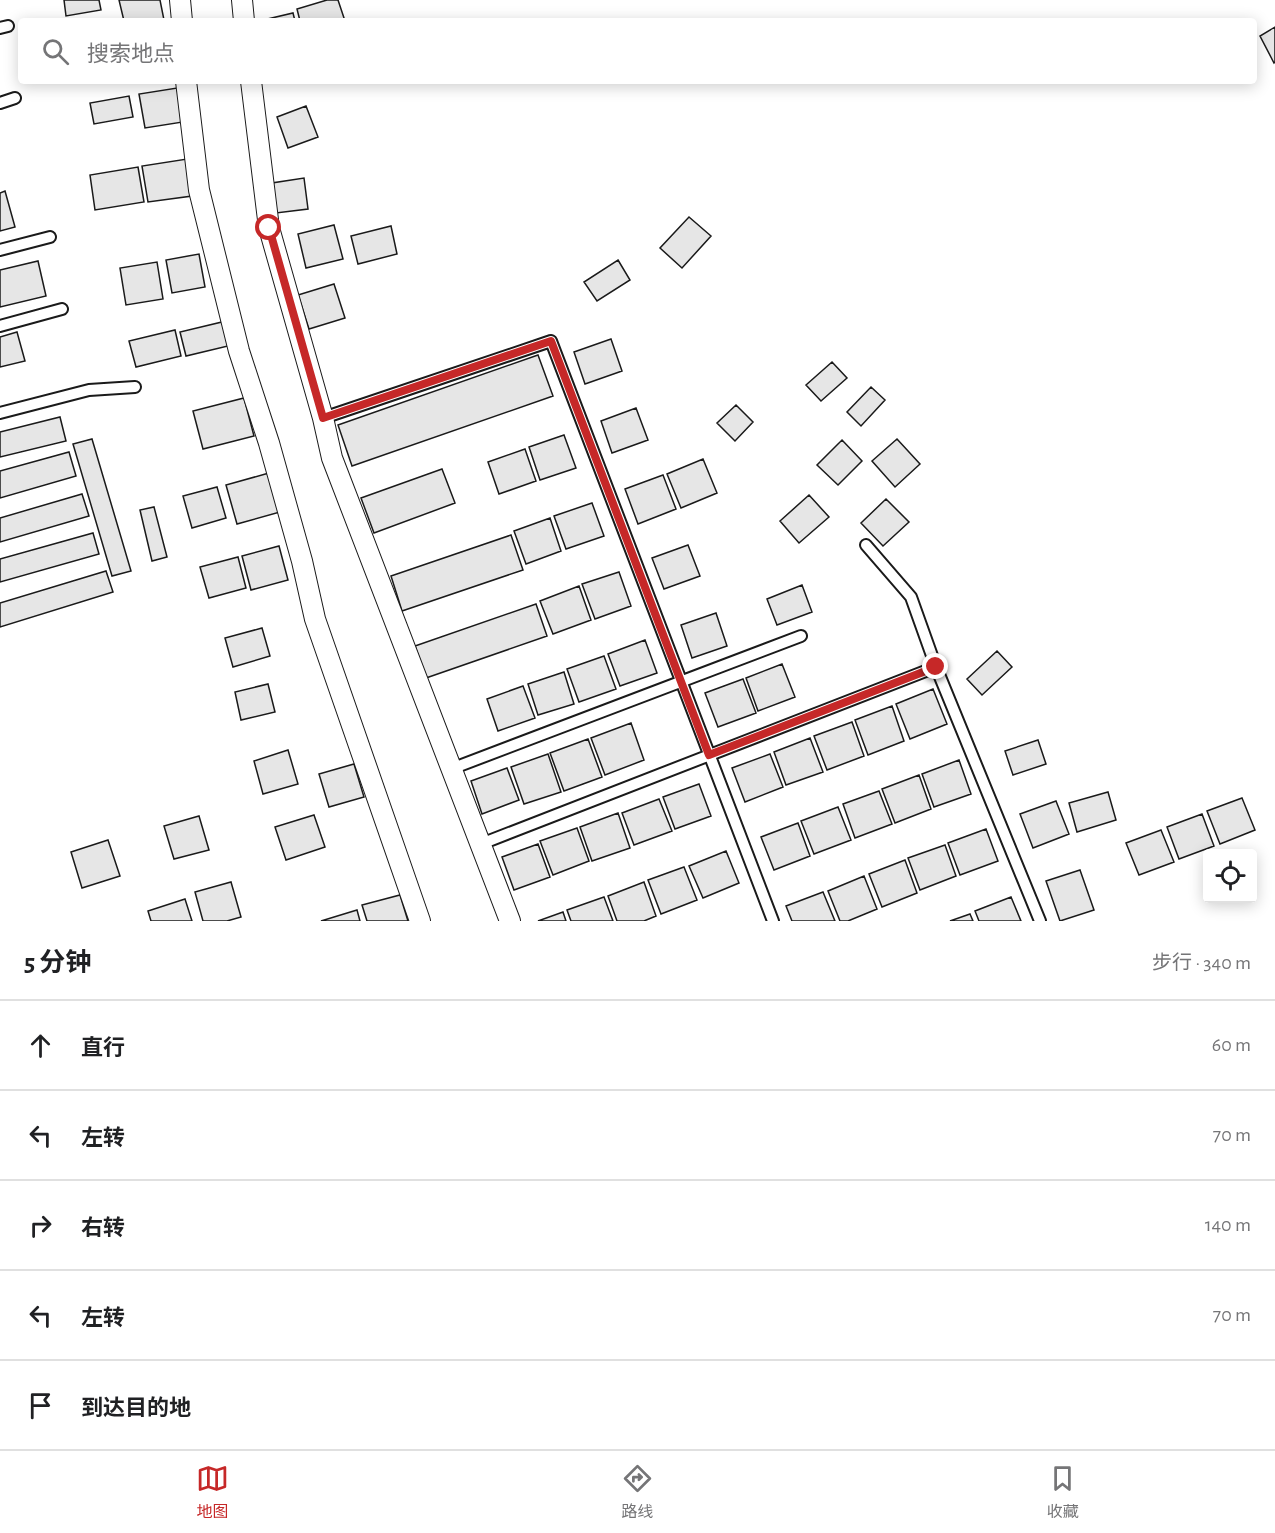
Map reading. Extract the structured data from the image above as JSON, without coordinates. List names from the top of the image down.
{
  "page": {
    "search": "搜索地点",
    "heading": ["5 分钟", "步行 · 340 m"],
    "list": [
      ["直行", "60 m"],
      ["左转", "70 m"],
      ["右转", "140 m"],
      ["左转", "70 m"],
      "到达目的地"
    ],
    "nav": ["地图", "路线", "收藏"]
  }
}
